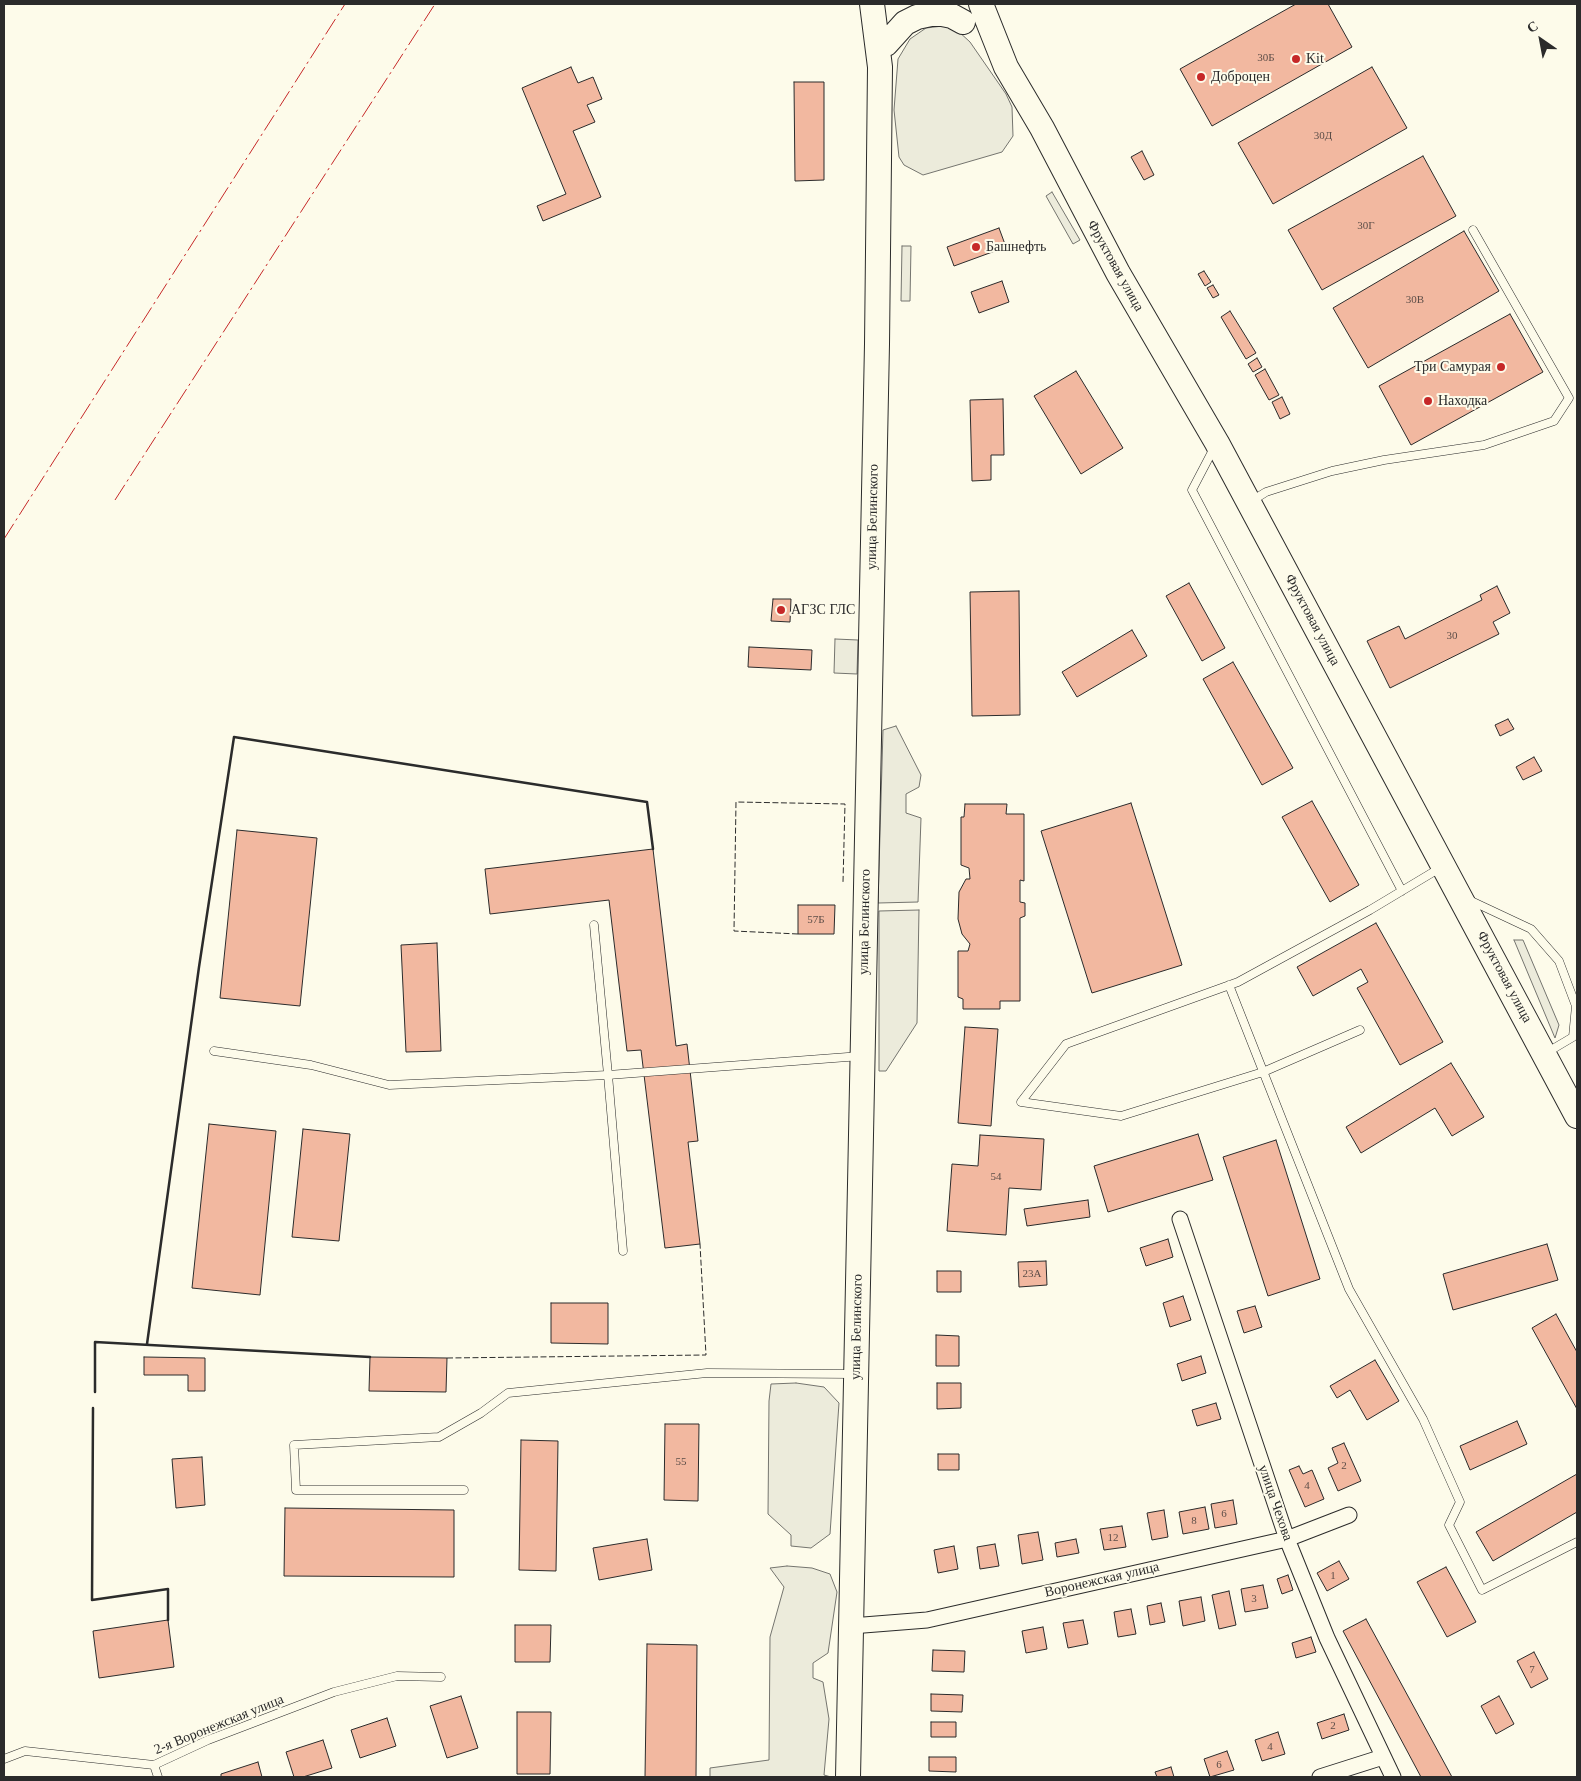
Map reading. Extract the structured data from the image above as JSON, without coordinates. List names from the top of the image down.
{
  "streets": {
    "main road": ["Фруктовая улица", "улица Белинского"],
    "street": ["улица Чехова", "Воронежская улица"],
    "lane": ["2-я Воронежская улица"]
  },
  "crossings": [
    ["улица Белинского", "Воронежская улица"],
    ["улица Чехова", "Воронежская улица"]
  ],
  "places": [
    "Kit",
    "Доброцен",
    "Башнефть",
    "Три Самурая",
    "Находка",
    "АГЗС ГЛС"
  ],
  "house_numbers": [
    "30Б",
    "30Д",
    "30Г",
    "30В",
    "30",
    "57Б",
    "54",
    "23А",
    "55",
    "2",
    "4",
    "6",
    "8",
    "12",
    "1",
    "3",
    "7",
    "2",
    "4",
    "6"
  ],
  "north": "top left"
}
